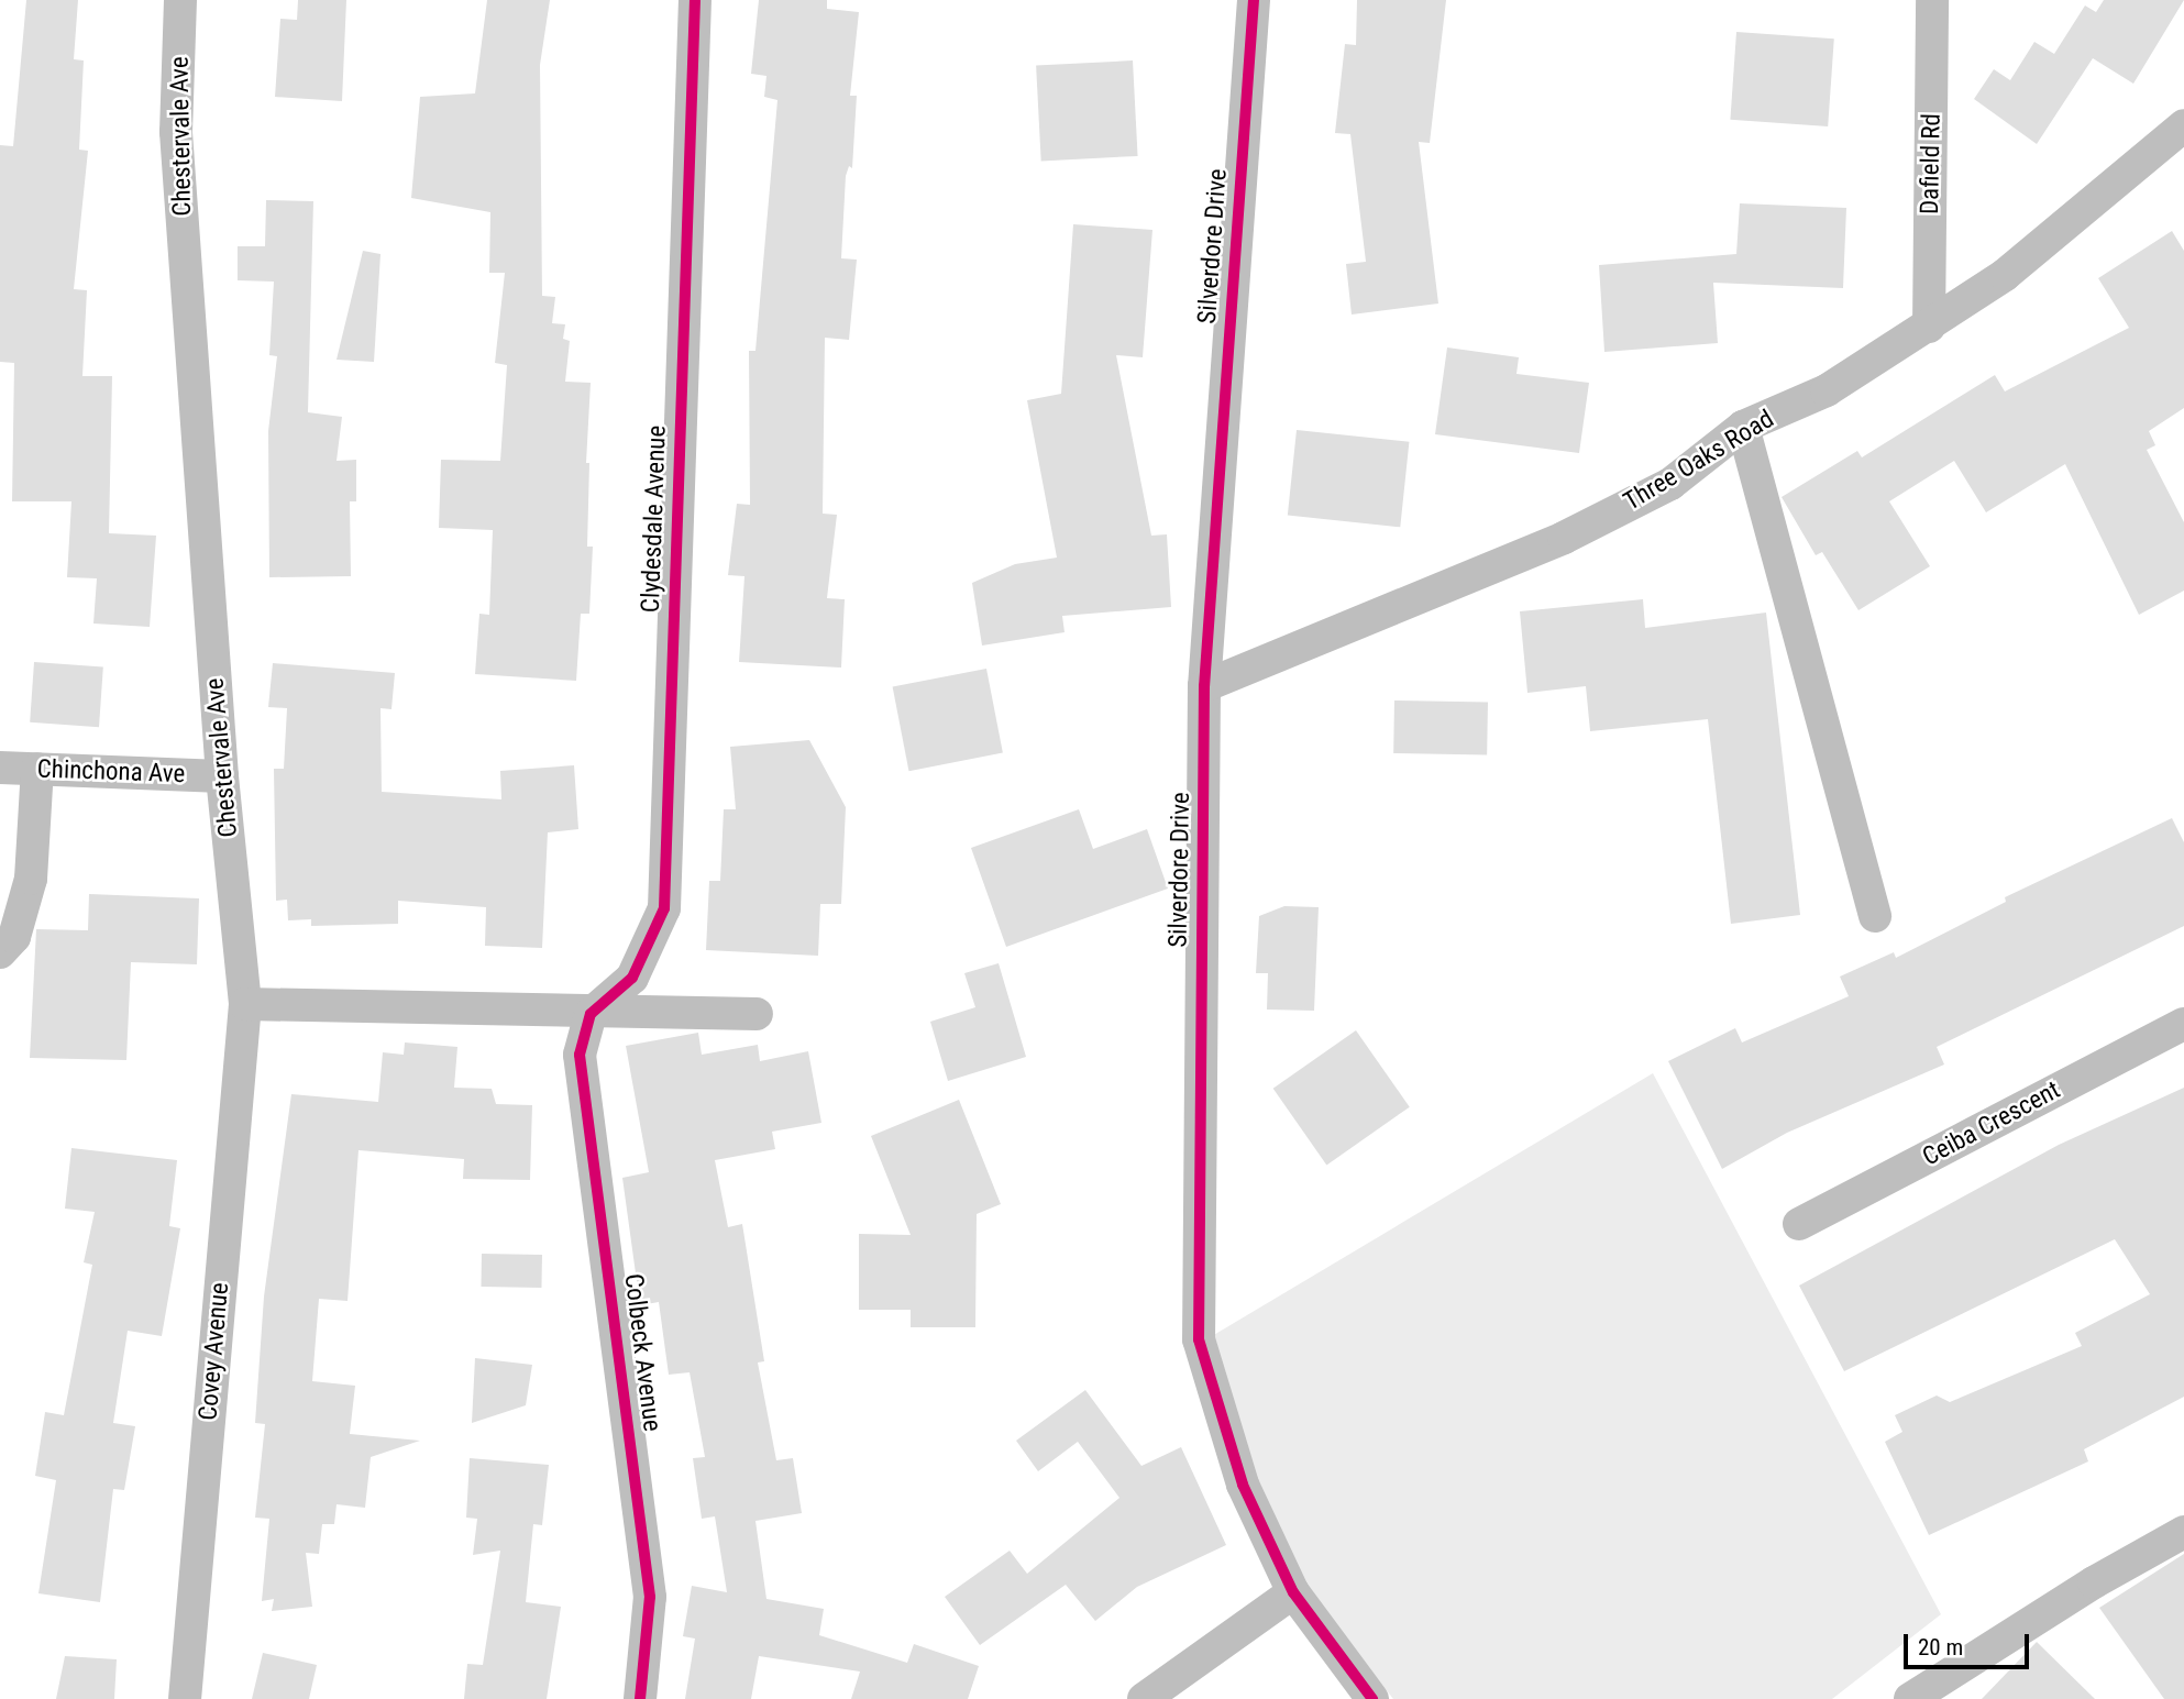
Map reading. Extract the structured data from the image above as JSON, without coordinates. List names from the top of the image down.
{
  "streets": {
    "street": [
      "Chestervale Ave",
      "Dafield Rd",
      "Silverdore Drive",
      "Three Oaks Road",
      "Clydesdale Avenue",
      "Chinchona Ave",
      "Ceiba Crescent",
      "Covey Avenue",
      "Colbeck Avenue"
    ]
  },
  "crossings": [
    ["Chestervale Ave", "Chinchona Ave"],
    ["Chestervale Ave", "Covey Avenue"],
    ["Dafield Rd", "Three Oaks Road"],
    ["Silverdore Drive", "Three Oaks Road"],
    ["Clydesdale Avenue", "Colbeck Avenue"]
  ],
  "scale_bar": "20 m"
}
